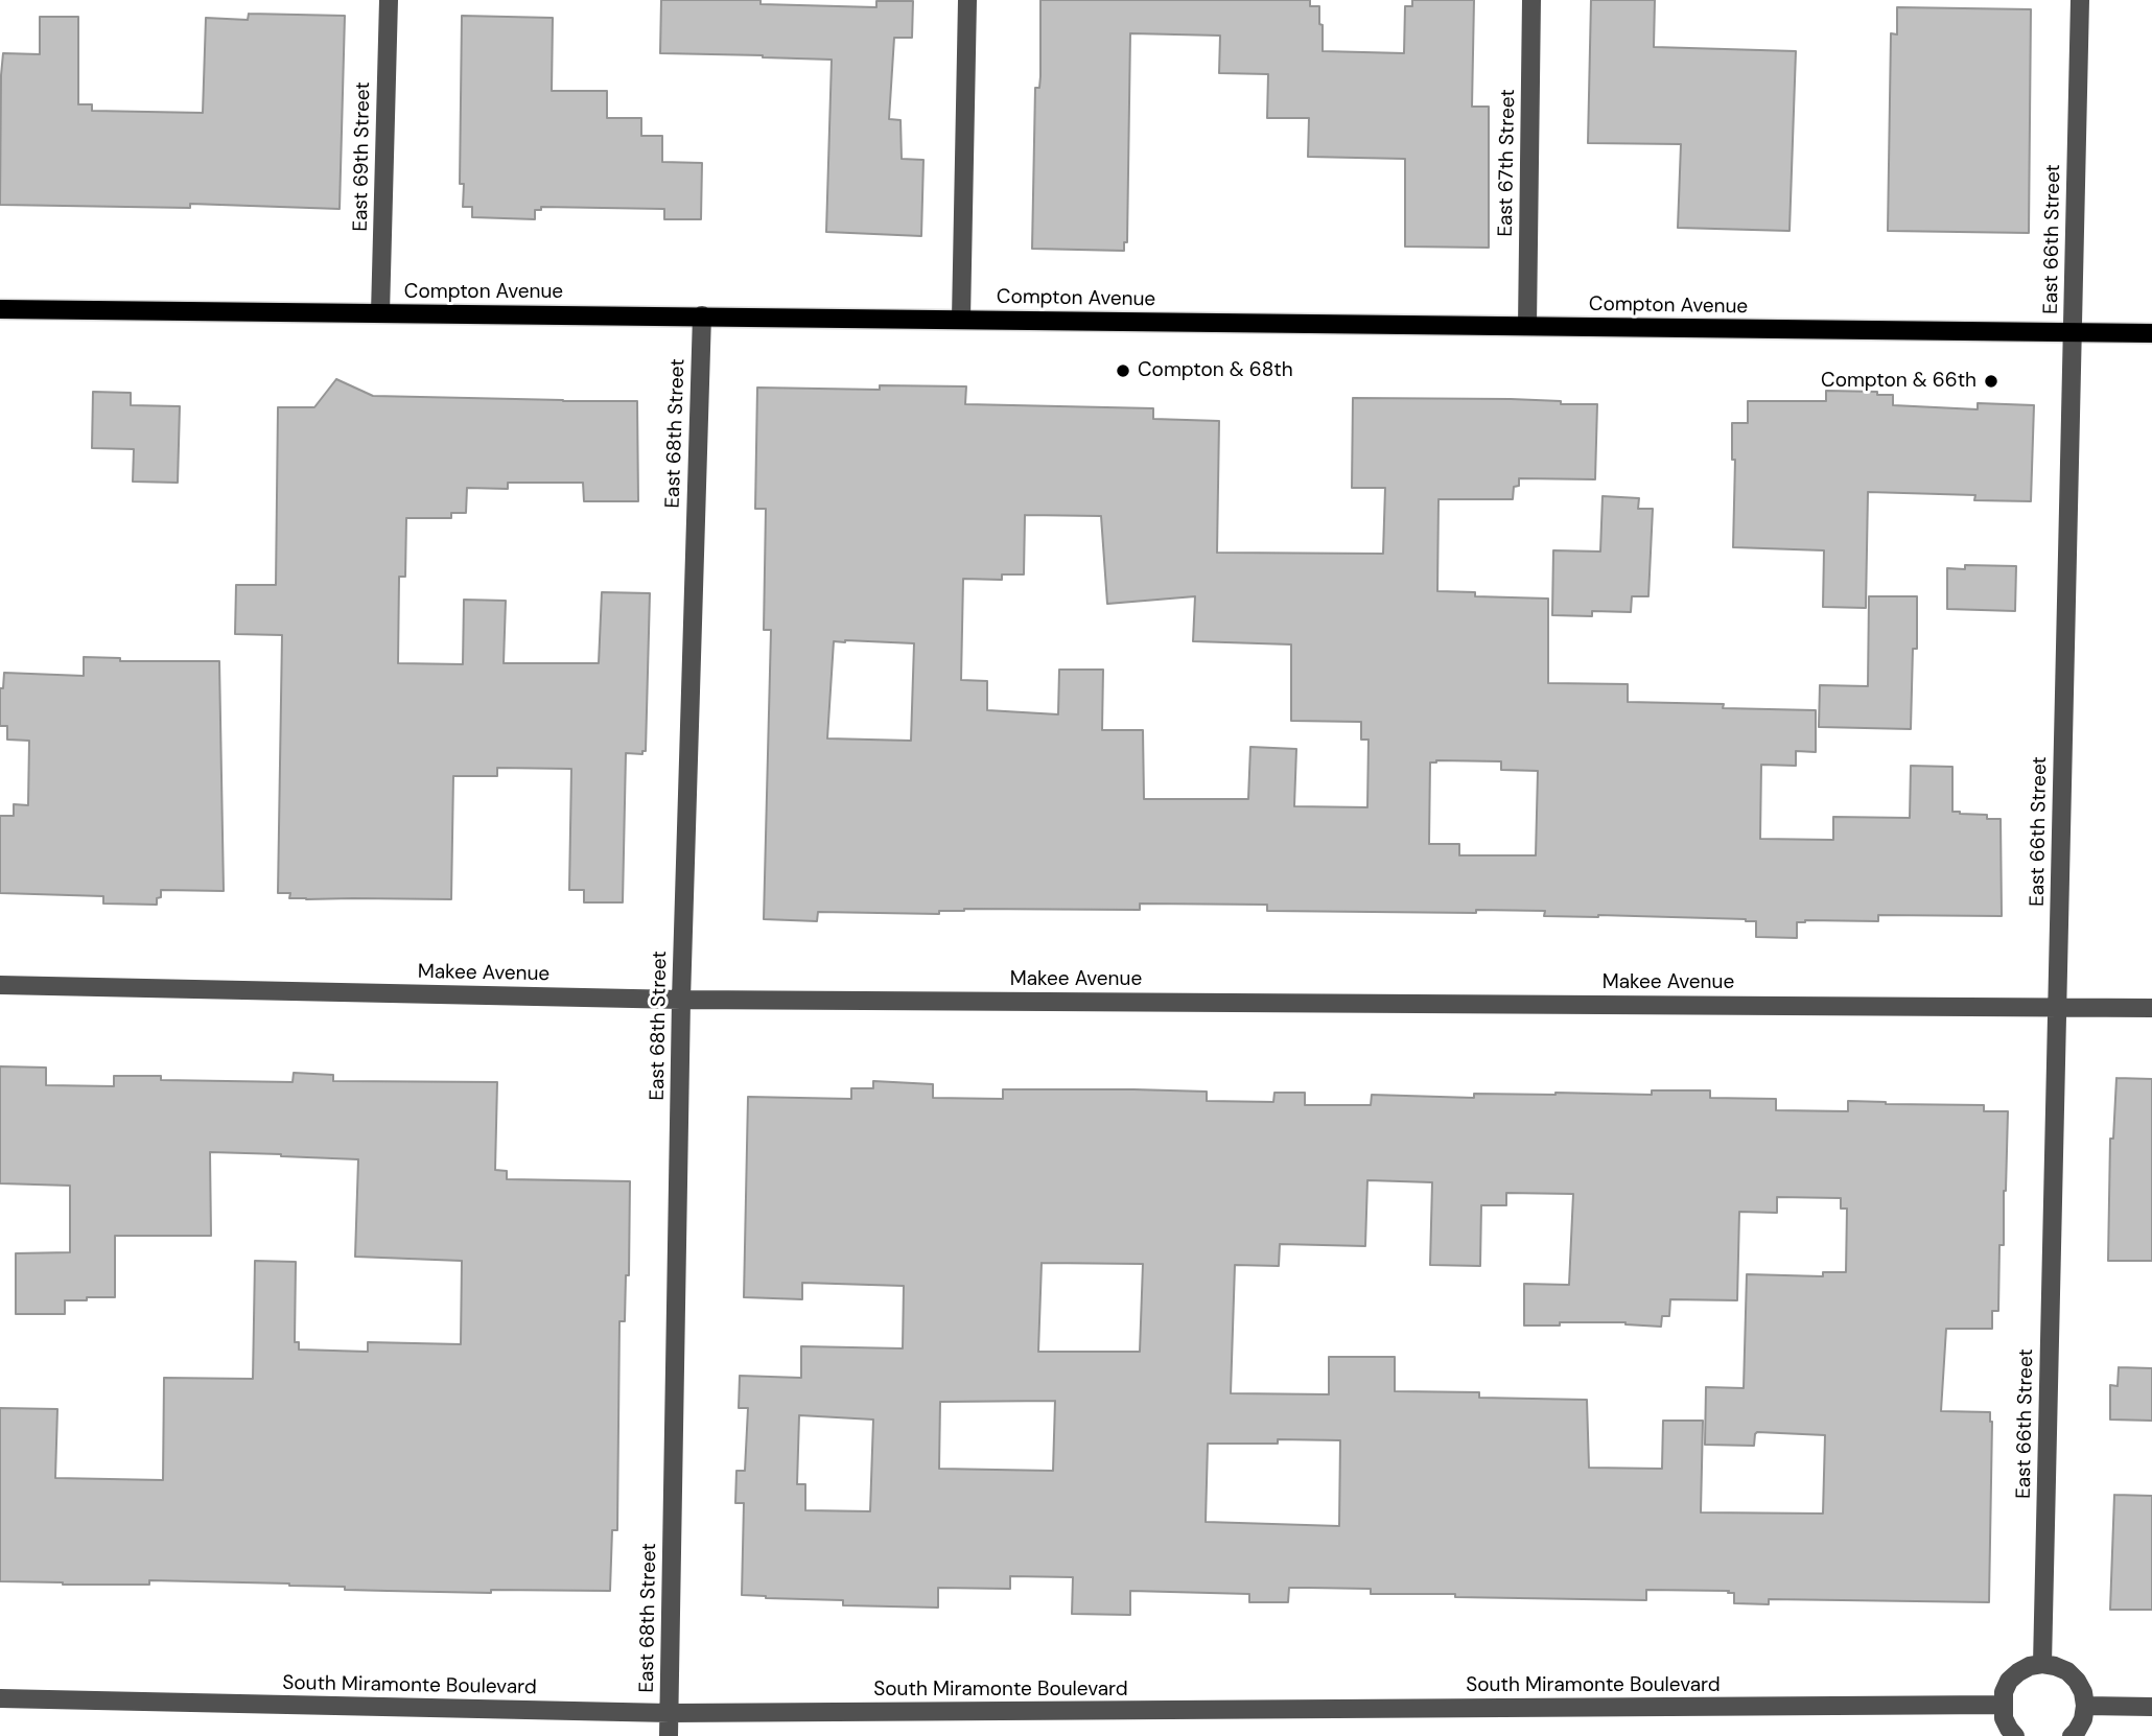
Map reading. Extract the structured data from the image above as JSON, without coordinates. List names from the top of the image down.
{
  "streets": {
    "main road": ["Compton Avenue"],
    "street": [
      "East 69th Street",
      "East 67th Street",
      "East 66th Street",
      "East 68th Street",
      "Makee Avenue",
      "South Miramonte Boulevard"
    ]
  },
  "crossings": [
    ["East 69th Street", "Compton Avenue"],
    ["East 67th Street", "Compton Avenue"],
    ["East 66th Street", "Compton Avenue"],
    ["East 66th Street", "Makee Avenue"],
    ["Compton Avenue", "East 68th Street"],
    ["East 68th Street", "Makee Avenue"],
    ["East 68th Street", "South Miramonte Boulevard"]
  ],
  "places": ["Compton & 68th", "Compton & 66th"]
}
